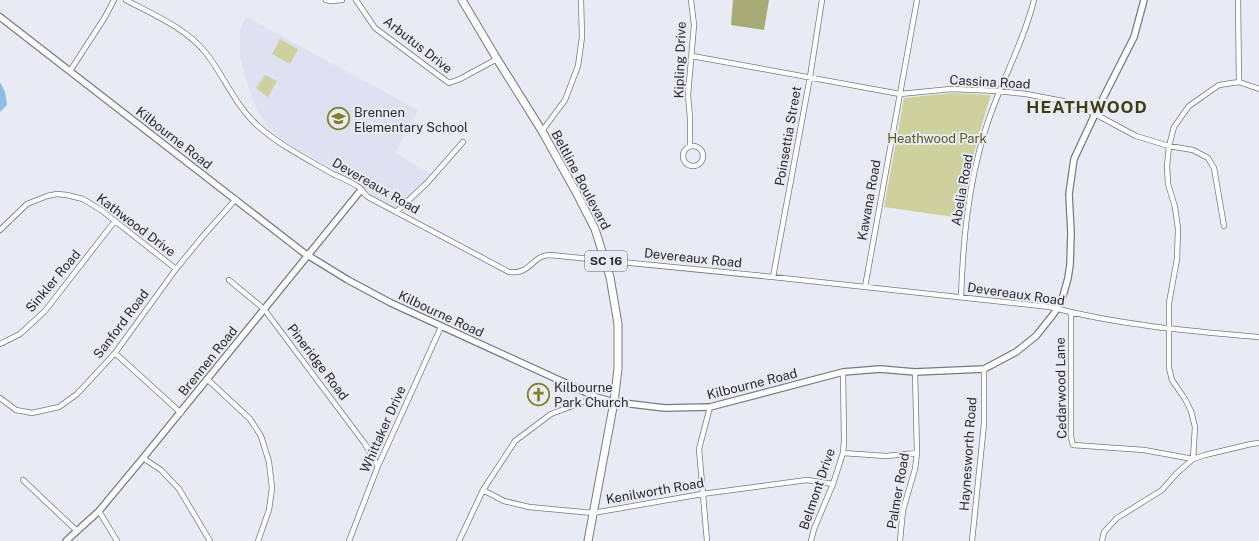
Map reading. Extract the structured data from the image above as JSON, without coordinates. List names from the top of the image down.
{
  "streets": {
    "main road": ["Beltline Boulevard", "SC 16"],
    "street": [
      "Arbutus Drive",
      "Kipling Drive",
      "Cassina Road",
      "Poinsettia Street",
      "Kilbourne Road",
      "Devereaux Road",
      "Abelia Road",
      "Kawana Road",
      "Kathwood Drive",
      "Sinkler Road",
      "Sanford Road",
      "Brennen Road",
      "Pineridge Road",
      "Cedarwood Lane",
      "Whittaker Drive",
      "Haynesworth Road",
      "Belmont Drive",
      "Kenilworth Road",
      "Palmer Road"
    ]
  },
  "crossings": [
    ["Arbutus Drive", "Beltline Boulevard"],
    ["Kipling Drive", "Cassina Road"],
    ["Cassina Road", "Poinsettia Street"],
    ["Cassina Road", "Kilbourne Road"],
    ["Cassina Road", "Abelia Road"],
    ["Cassina Road", "Kawana Road"],
    ["Poinsettia Street", "Devereaux Road"],
    ["Kilbourne Road", "Beltline Boulevard"],
    ["Kilbourne Road", "Devereaux Road"],
    ["Kilbourne Road", "Sanford Road"],
    ["Kilbourne Road", "Brennen Road"],
    ["Kilbourne Road", "Whittaker Drive"],
    ["Kilbourne Road", "Haynesworth Road"],
    ["Kilbourne Road", "Belmont Drive"],
    ["Kilbourne Road", "Palmer Road"],
    ["Beltline Boulevard", "Devereaux Road"],
    ["Beltline Boulevard", "SC 16"],
    ["Beltline Boulevard", "Kenilworth Road"],
    ["Devereaux Road", "Abelia Road"],
    ["Devereaux Road", "Kawana Road"],
    ["Devereaux Road", "Brennen Road"],
    ["Devereaux Road", "Cedarwood Lane"],
    ["Kathwood Drive", "Sinkler Road"],
    ["Kathwood Drive", "Sanford Road"],
    ["Brennen Road", "Pineridge Road"],
    ["Pineridge Road", "Whittaker Drive"],
    ["Belmont Drive", "Kenilworth Road"]
  ],
  "districts": ["HEATHWOOD"],
  "parks": ["Heathwood Park"],
  "places": {
    "school or university": ["Brennen Elementary School"],
    "church": ["Kilbourne Park Church"]
  }
}
